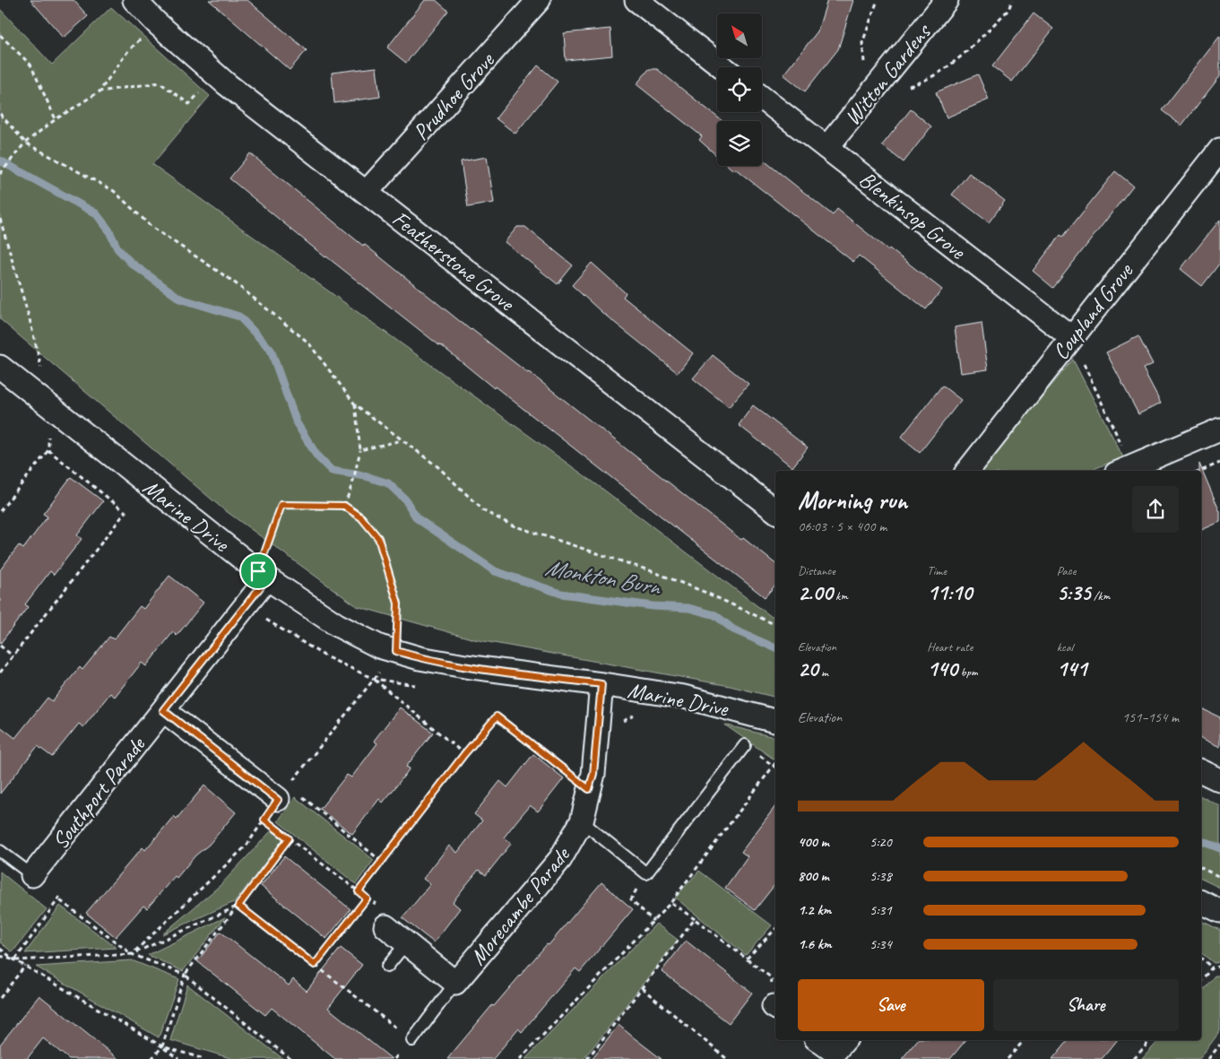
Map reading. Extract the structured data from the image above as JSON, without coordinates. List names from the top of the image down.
{
  "streets": {
    "street": [
      "Witton Gardens",
      "Prudhoe Grove",
      "Blenkinsop Grove",
      "Featherstone Grove",
      "Coupland Grove",
      "Marine Drive",
      "Southport Parade",
      "Morecambe Parade"
    ]
  },
  "crossings": [
    ["Witton Gardens", "Blenkinsop Grove"],
    ["Prudhoe Grove", "Featherstone Grove"],
    ["Blenkinsop Grove", "Coupland Grove"],
    ["Marine Drive", "Southport Parade"],
    ["Marine Drive", "Morecambe Parade"]
  ],
  "water": ["Monkton Burn"],
  "north": "top left",
  "page": {
    "heading": ["Morning run", "06:03 · 5 × 400 m"],
    "stats": [
      ["Distance", "2.00 km"],
      ["Time", "11:10"],
      ["Pace", "5:35 /km"],
      ["Elevation", "20 m"],
      ["Heart rate", "140 bpm"],
      ["kcal", "141"]
    ],
    "chart": ["Elevation", "151–154 m"],
    "list": [
      {
        "name": "400 m",
        "note": "5:20"
      },
      {
        "name": "800 m",
        "note": "5:38"
      },
      {
        "name": "1.2 km",
        "note": "5:31"
      },
      {
        "name": "1.6 km",
        "note": "5:34"
      }
    ],
    "buttons": ["Save", "Share"]
  }
}
